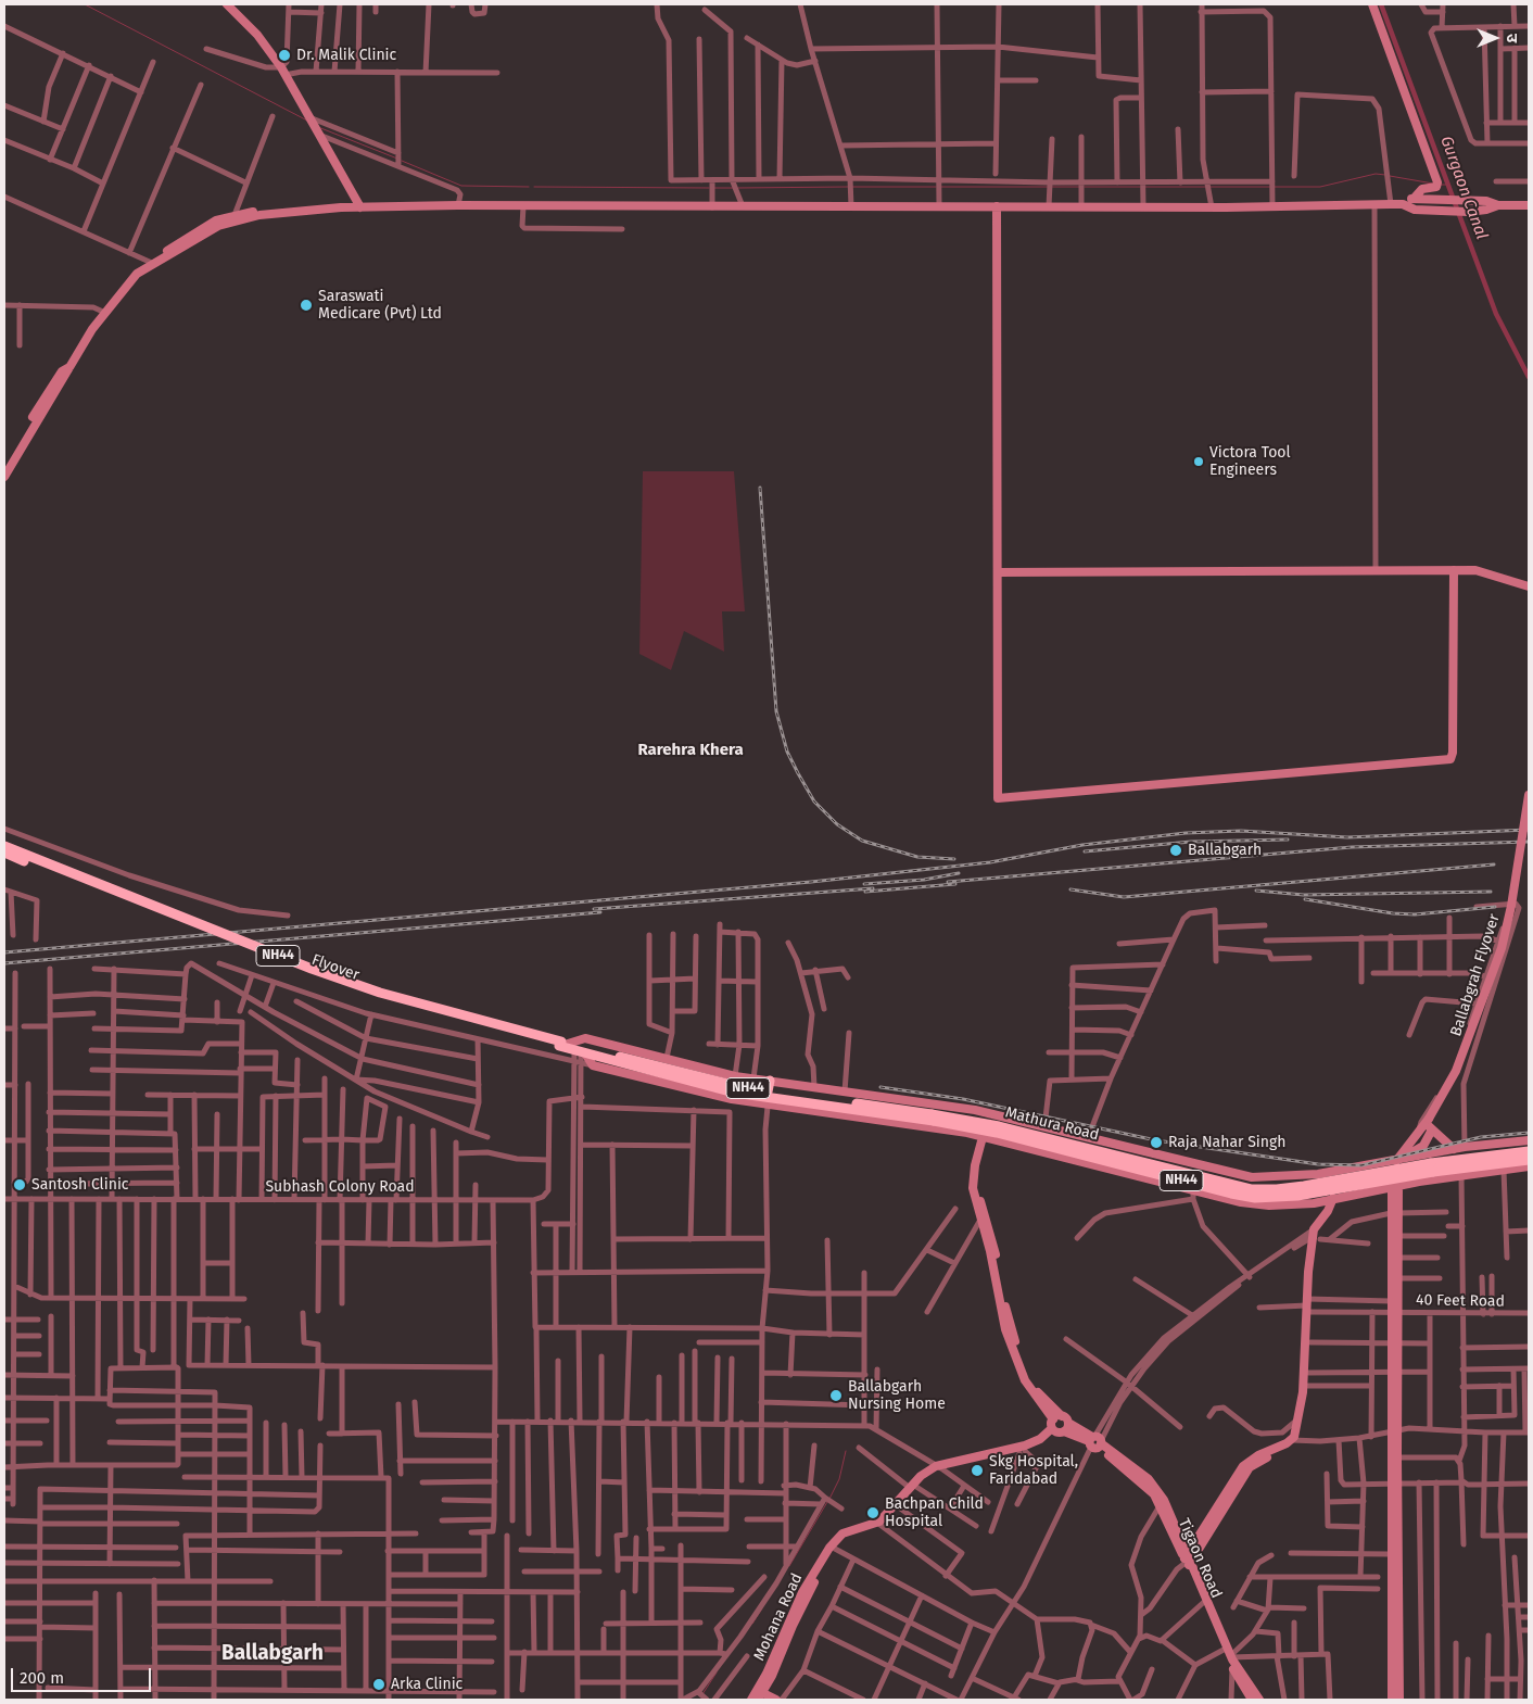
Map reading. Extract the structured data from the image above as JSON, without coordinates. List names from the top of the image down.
{
  "streets": {
    "highway": ["NH44", "Flyover", "Mathura Road"],
    "street": [
      "Ballabgrah Flyover",
      "Subhash Colony Road",
      "40 Feet Road",
      "Tigaon Road",
      "Mohana Road"
    ]
  },
  "crossings": [
    ["Flyover", "Mathura Road"],
    ["Tigaon Road", "Mohana Road"]
  ],
  "districts": ["Rarehra Khera", "Ballabgarh"],
  "water": ["Gurgaon Canal"],
  "places": [
    "Dr. Malik Clinic",
    "Saraswati Medicare (Pvt) Ltd",
    "Victora Tool Engineers",
    "Ballabgarh",
    "Raja Nahar Singh",
    "Santosh Clinic",
    "Ballabgarh Nursing Home",
    "Skg Hospital, Faridabad",
    "Bachpan Child Hospital",
    "Arka Clinic"
  ],
  "scale_bar": "200 m",
  "north": "right"
}
